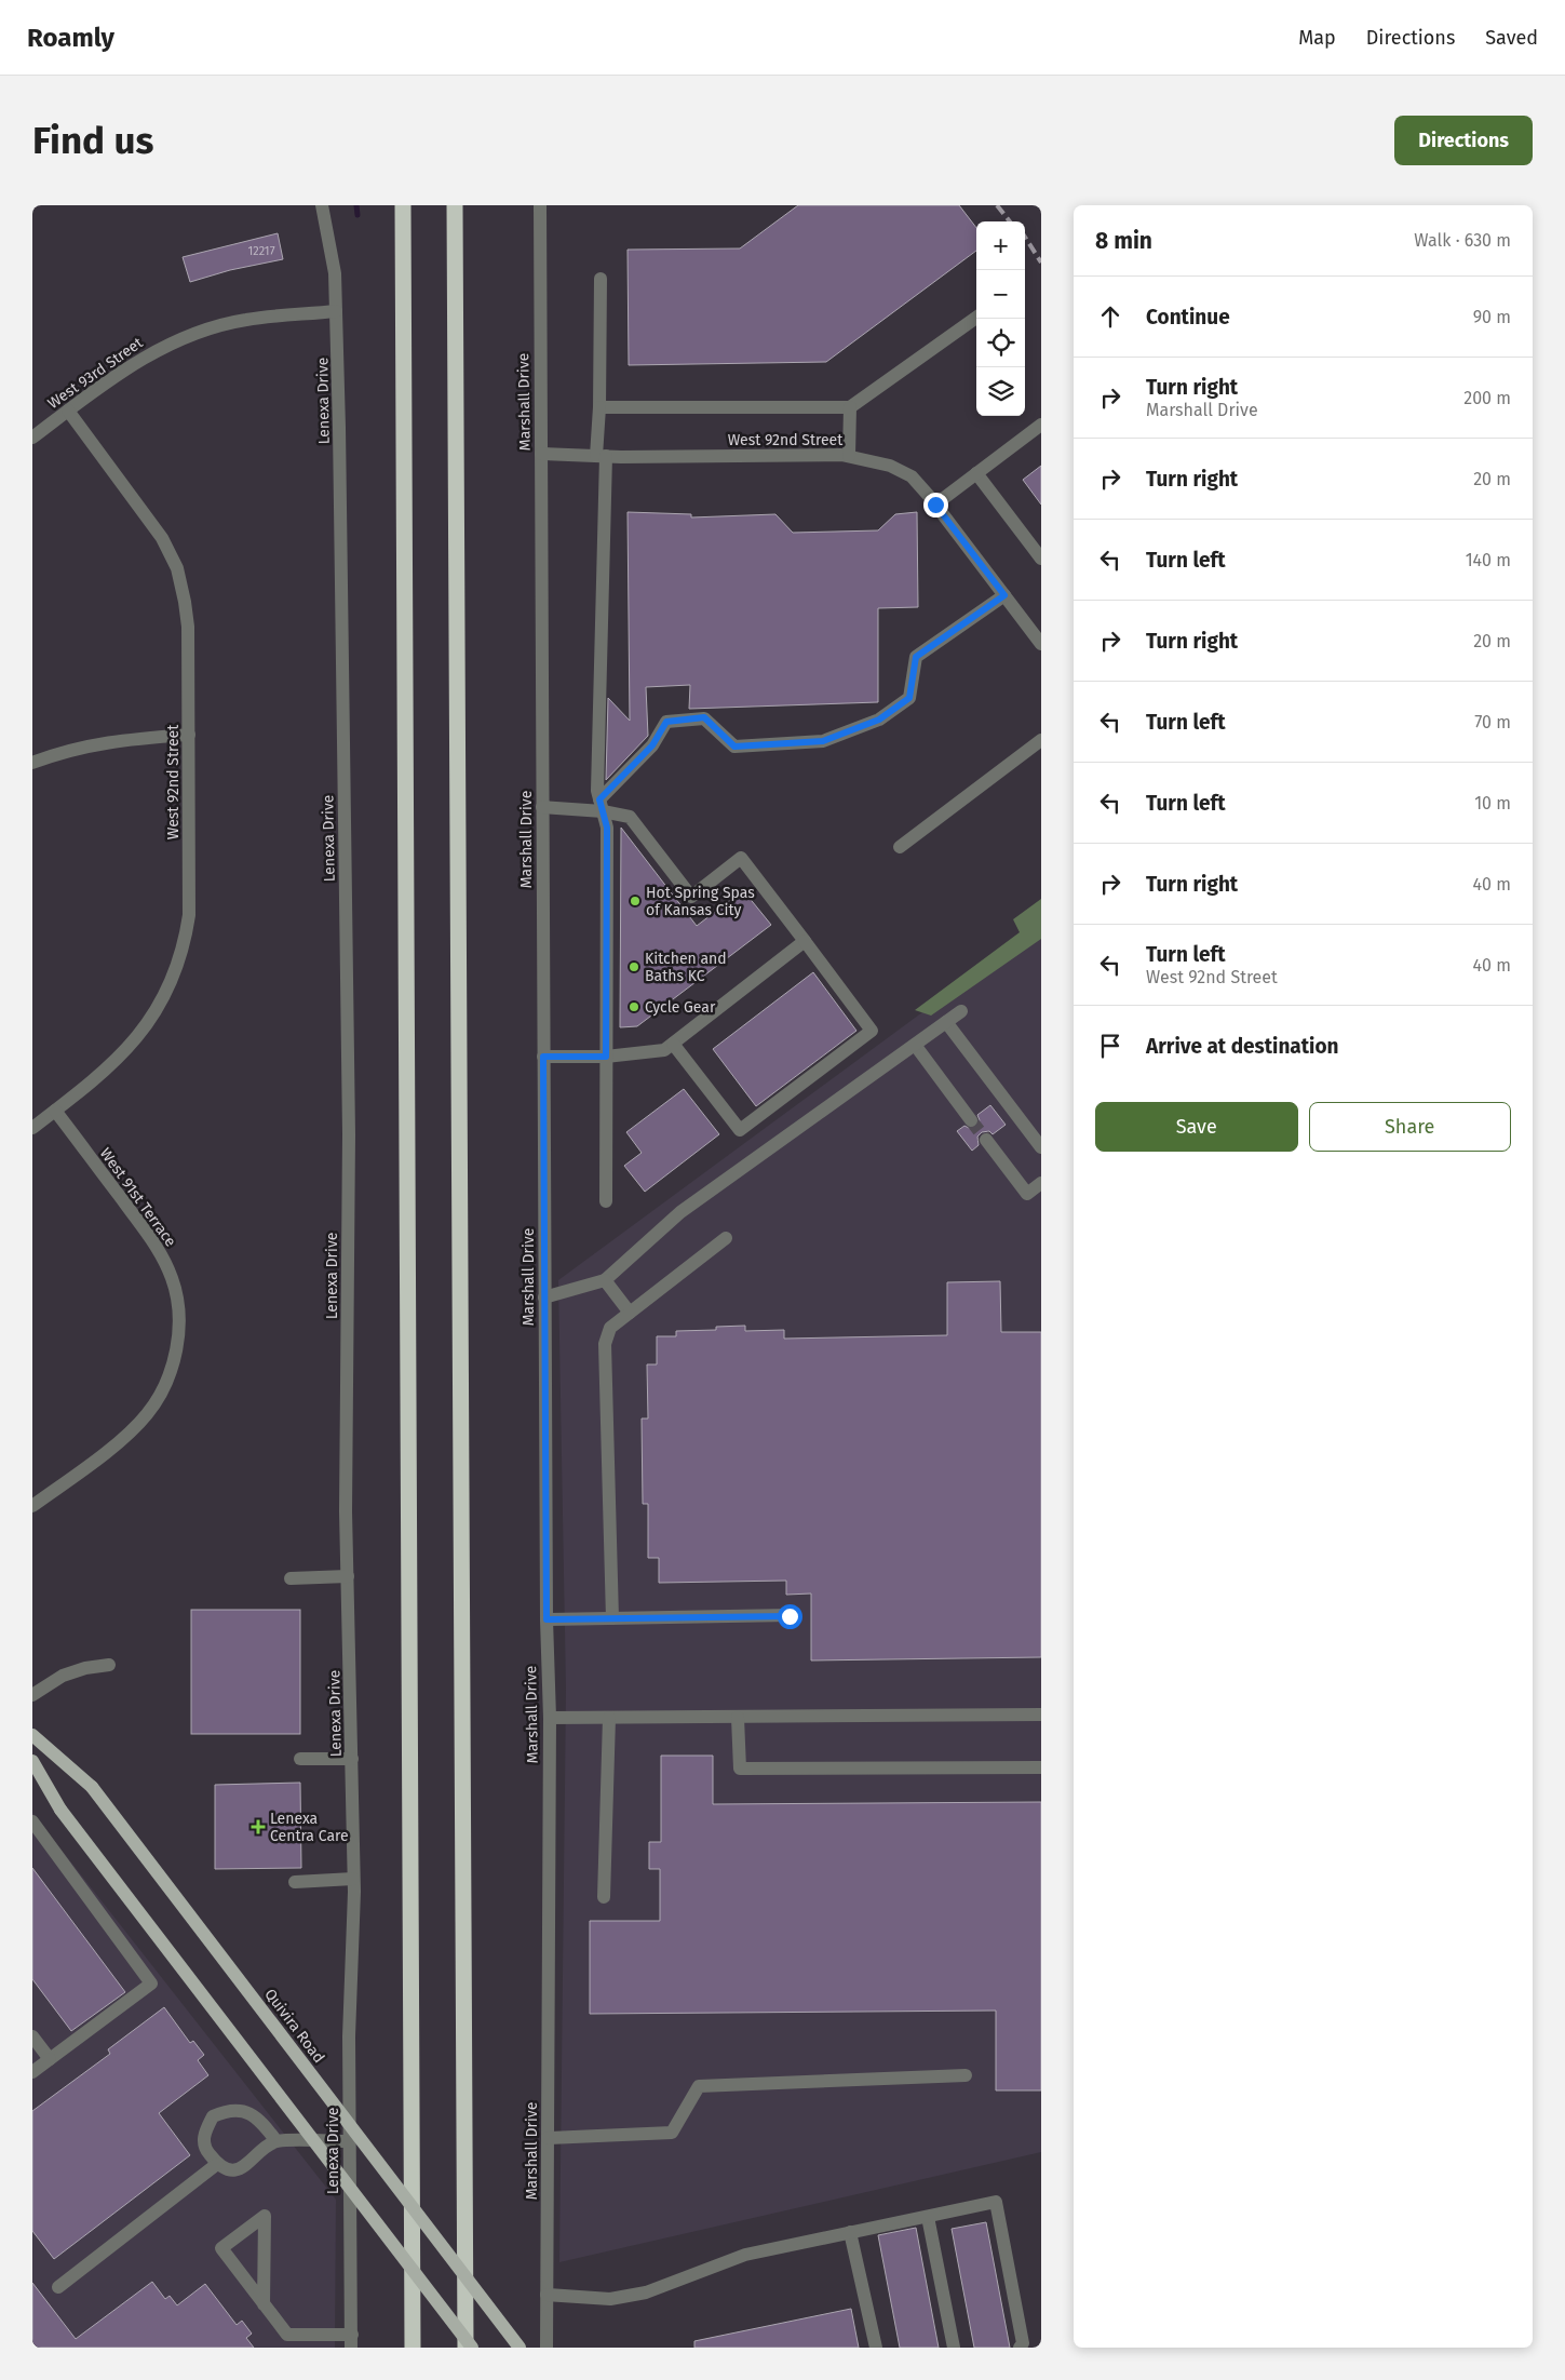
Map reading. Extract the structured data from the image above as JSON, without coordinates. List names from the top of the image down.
{
  "streets": {
    "main road": ["Quivira Road"],
    "street": [
      "West 93rd Street",
      "Lenexa Drive",
      "Marshall Drive",
      "West 92nd Street",
      "West 91st Terrace"
    ]
  },
  "crossings": [
    ["West 93rd Street", "Lenexa Drive"],
    ["West 93rd Street", "West 92nd Street"],
    ["Marshall Drive", "West 92nd Street"],
    ["West 92nd Street", "West 91st Terrace"]
  ],
  "places": {
    "other": ["Hot Spring Spas of Kansas City", "Kitchen and Baths KC", "Cycle Gear"],
    "health": ["Lenexa Centra Care"]
  },
  "house_numbers": ["12217"],
  "page": {
    "header": "Roamly",
    "nav": ["Map", "Directions", "Saved"],
    "buttons": [
      "Directions",
      ["Save", "Share"]
    ],
    "title": "Find us",
    "heading": ["8 min", "Walk · 630 m"],
    "map_buttons": ["+", "−"],
    "list": [
      ["Continue", "90 m"],
      ["Turn right", "Marshall Drive", "200 m"],
      ["Turn right", "20 m"],
      ["Turn left", "140 m"],
      ["Turn right", "20 m"],
      ["Turn left", "70 m"],
      ["Turn left", "10 m"],
      ["Turn right", "40 m"],
      ["Turn left", "West 92nd Street", "40 m"],
      "Arrive at destination"
    ]
  }
}
